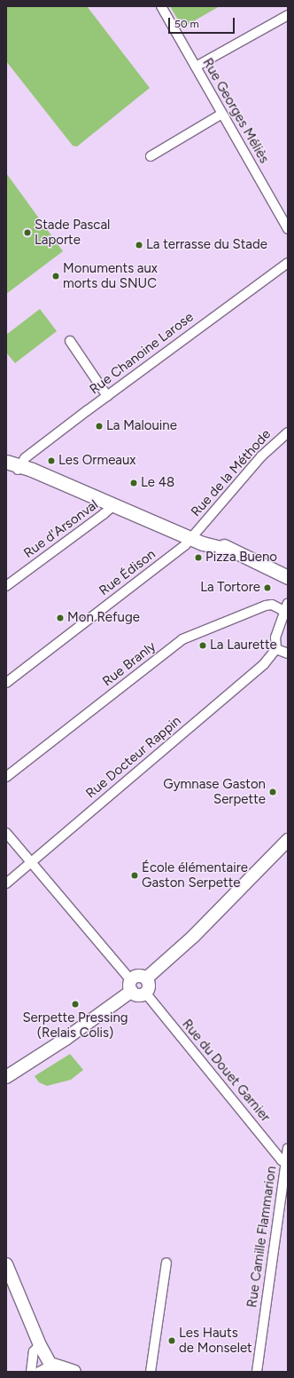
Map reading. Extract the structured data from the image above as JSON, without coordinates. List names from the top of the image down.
{
  "streets": {
    "street": [
      "Rue Georges Méliès",
      "Rue Chanoine Larose",
      "Rue de la Méthode",
      "Rue d'Arsonval",
      "Rue Édison",
      "Rue Branly",
      "Rue Docteur Rappin",
      "Rue du Douet Garnier",
      "Rue Camille Flammarion"
    ]
  },
  "crossings": [
    ["Rue de la Méthode", "Rue Édison"],
    ["Rue du Douet Garnier", "Rue Camille Flammarion"]
  ],
  "places": [
    "Stade Pascal Laporte",
    "La terrasse du Stade",
    "Monuments aux morts du SNUC",
    "La Malouine",
    "Les Ormeaux",
    "Le 48",
    "Pizza Bueno",
    "La Tortore",
    "Mon Refuge",
    "La Laurette",
    "Gymnase Gaston Serpette",
    "École élémentaire Gaston Serpette",
    "Serpette Pressing (Relais Colis)",
    "Les Hauts de Monselet"
  ],
  "scale_bar": "50 m"
}
